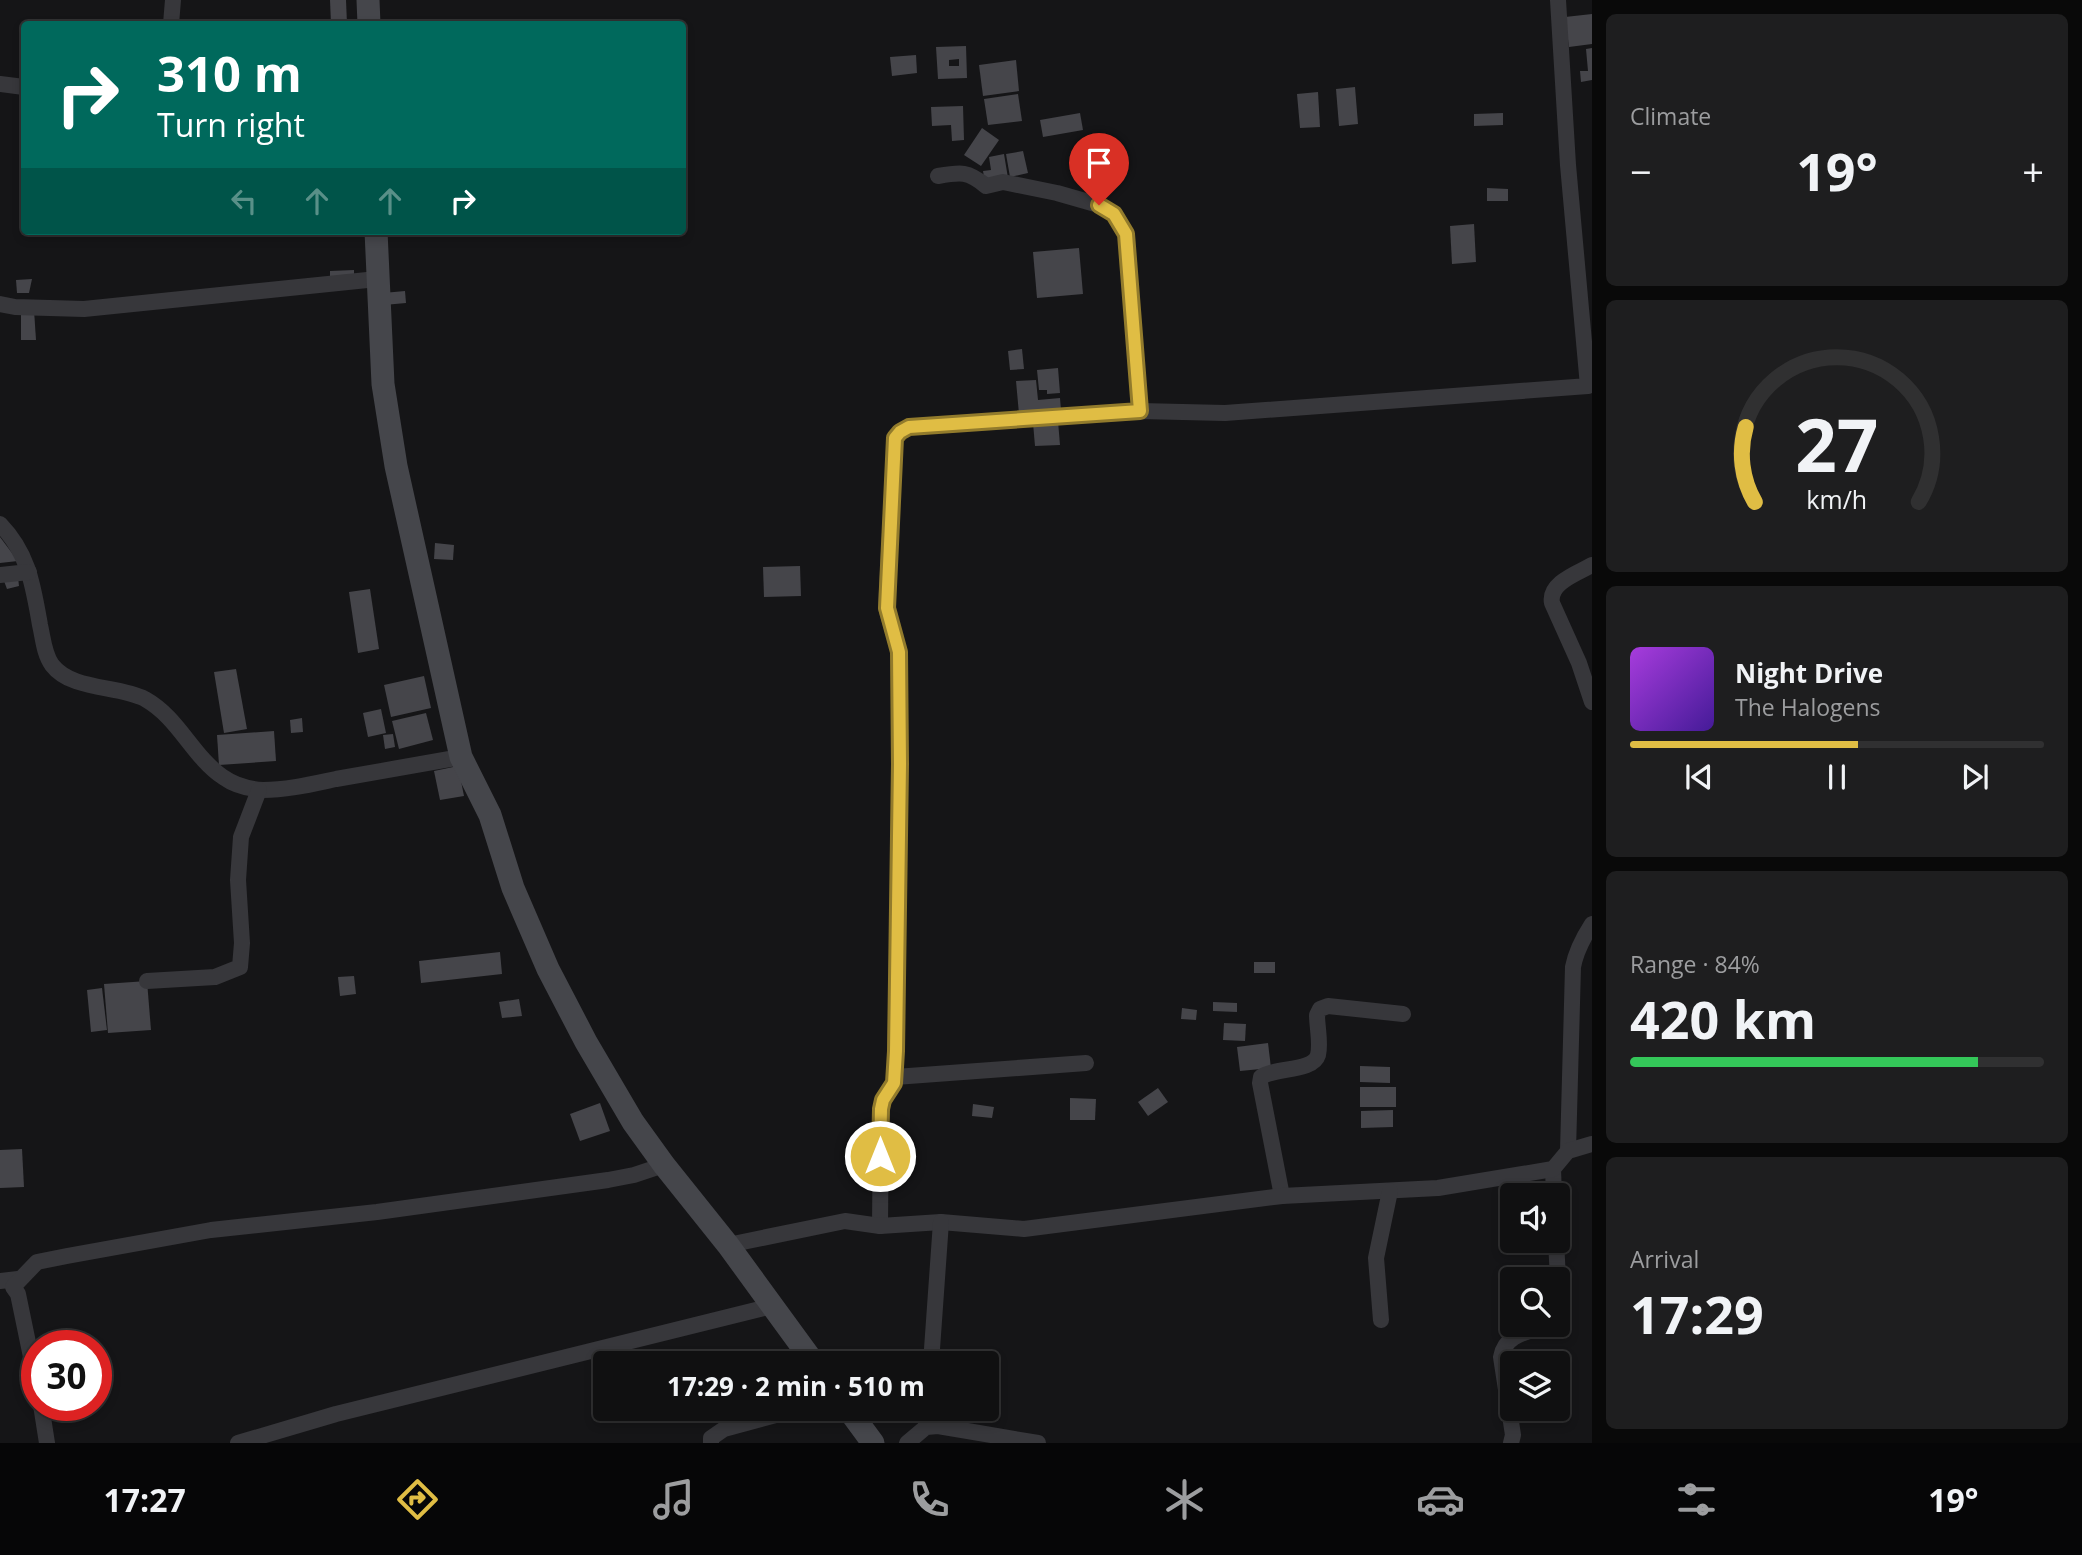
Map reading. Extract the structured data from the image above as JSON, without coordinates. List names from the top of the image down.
{
  "page": {
    "tile": [
      "Climate",
      ["Range · 84%", "420 km"],
      ["Arrival", "17:29"]
    ],
    "turn": ["310 m", "Turn right"],
    "heat": ["−", "19°", "+"],
    "song": ["Night Drive", "The Halogens"],
    "limit": "30",
    "trip": "17:29 · 2 min · 510 m",
    "tabs": ["17:27", "19°"],
    "gauge": ["27", "km/h"]
  }
}
